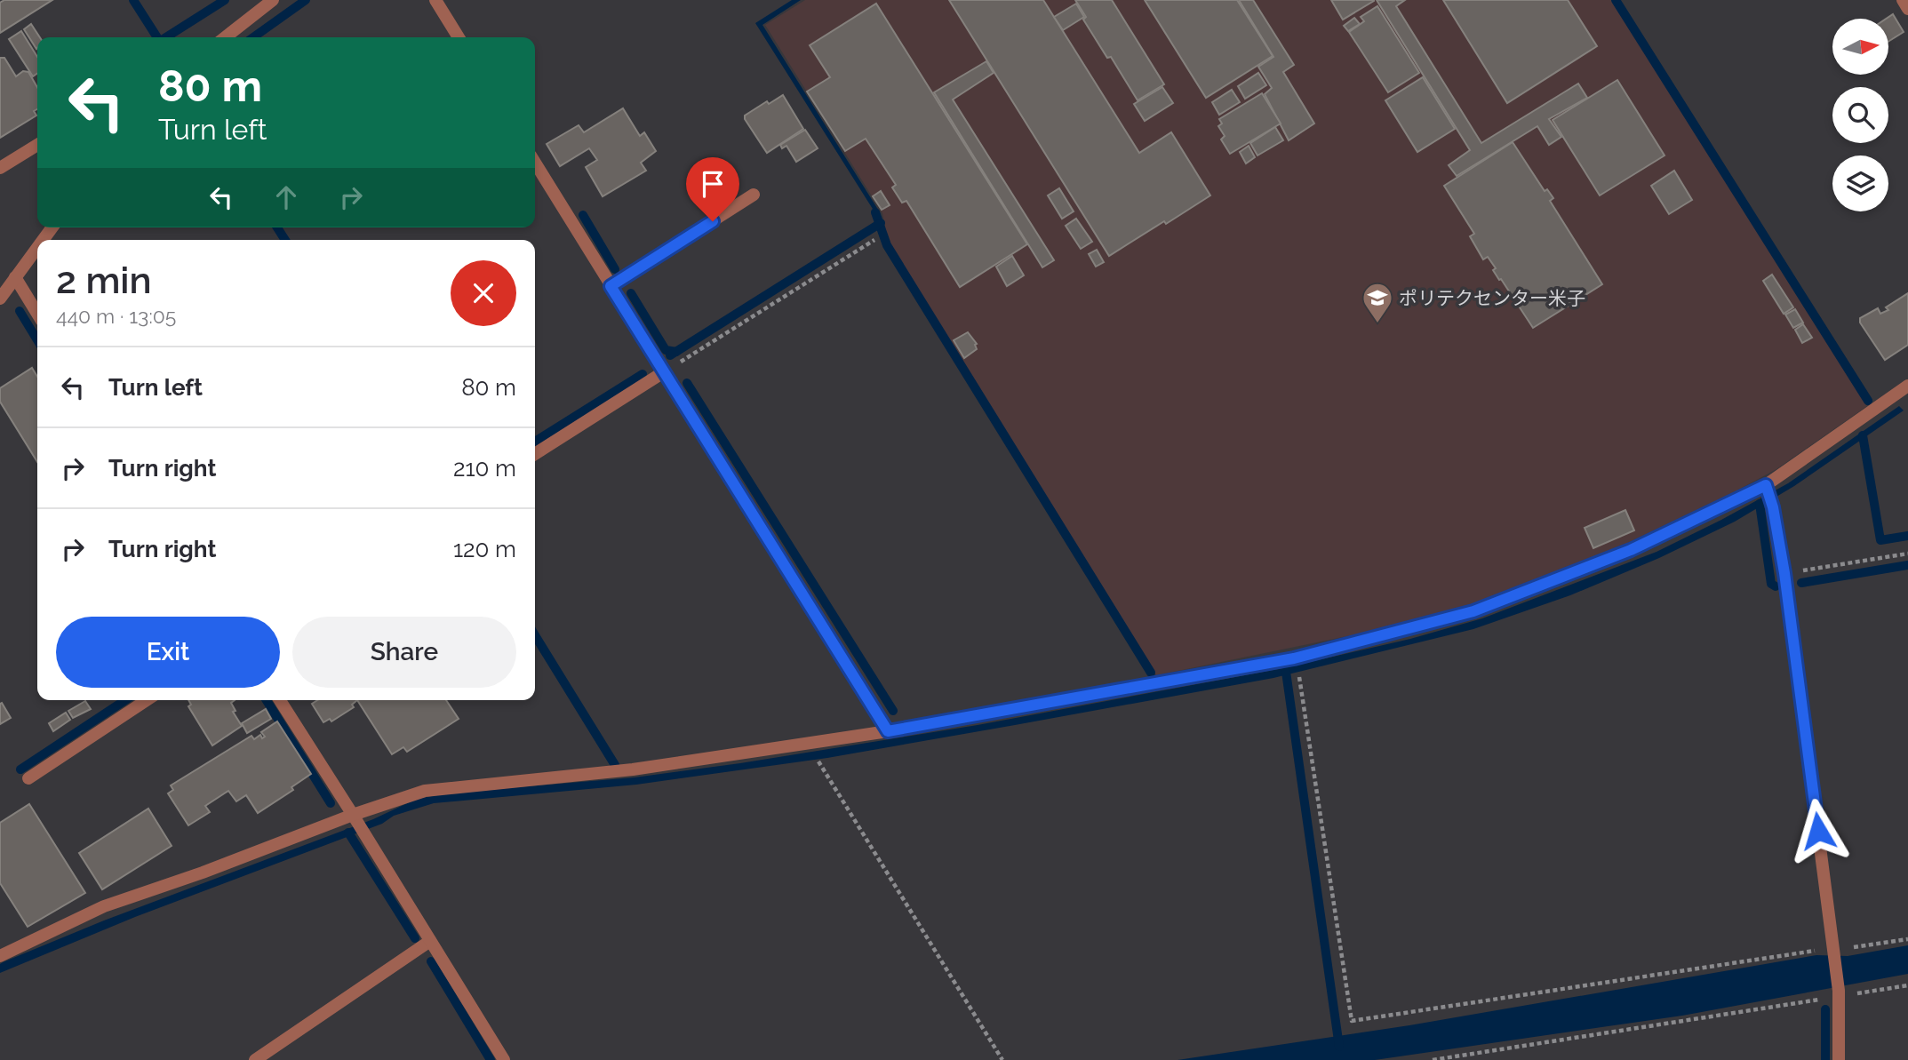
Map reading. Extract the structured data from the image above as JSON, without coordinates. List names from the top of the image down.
{
  "places": {
    "school or university": ["ポリテクセンター米子"]
  },
  "north": "right",
  "page": {
    "turn": ["80 m", "Turn left"],
    "heading": ["2 min", "440 m · 13:05"],
    "list": [
      {
        "name": "Turn left",
        "value": "80 m"
      },
      {
        "name": "Turn right",
        "value": "210 m"
      },
      {
        "name": "Turn right",
        "value": "120 m"
      }
    ],
    "buttons": ["Exit", "Share"]
  }
}
